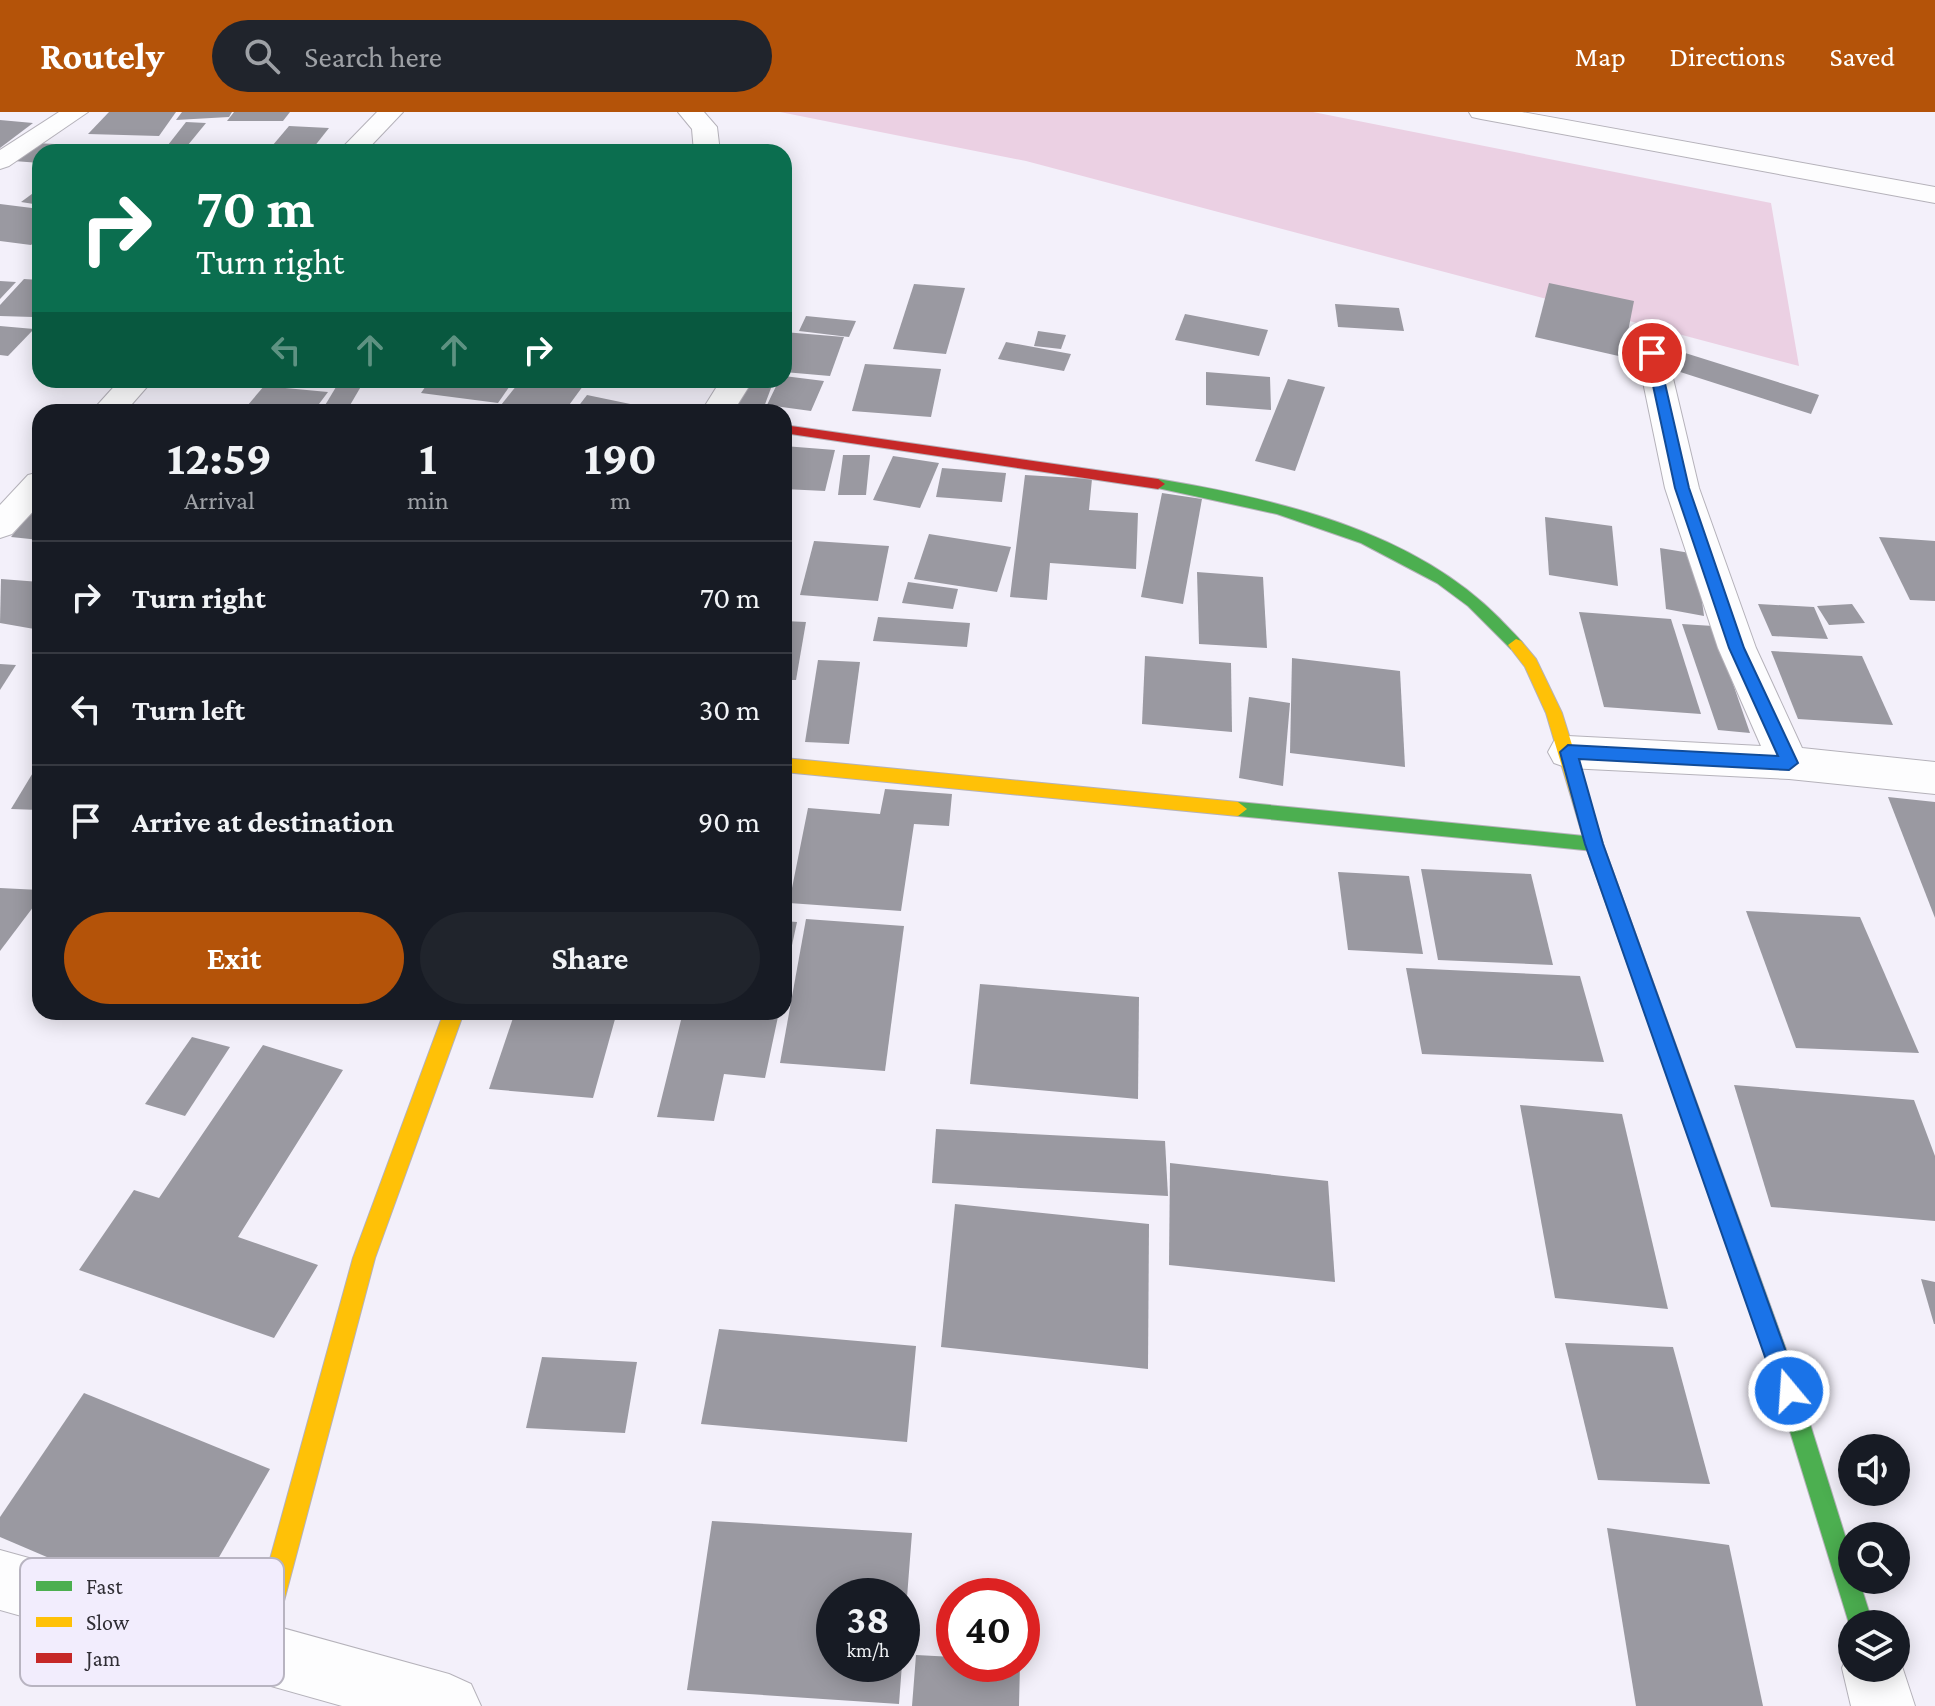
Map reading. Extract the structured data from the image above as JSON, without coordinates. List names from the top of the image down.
{
  "legend": ["Fast", "Slow", "Jam"],
  "page": {
    "header": "Routely",
    "search": "Search here",
    "nav": ["Map", "Directions", "Saved"],
    "turn": ["70 m", "Turn right"],
    "eta": [
      "12:59",
      "Arrival",
      "1",
      "min",
      "190",
      "m"
    ],
    "list": [
      {
        "name": "Turn right",
        "value": "70 m"
      },
      {
        "name": "Turn left",
        "value": "30 m"
      },
      {
        "name": "Arrive at destination",
        "value": "90 m"
      }
    ],
    "buttons": ["Exit", "Share"],
    "speed": "38 km/h",
    "limit": "40"
  }
}
